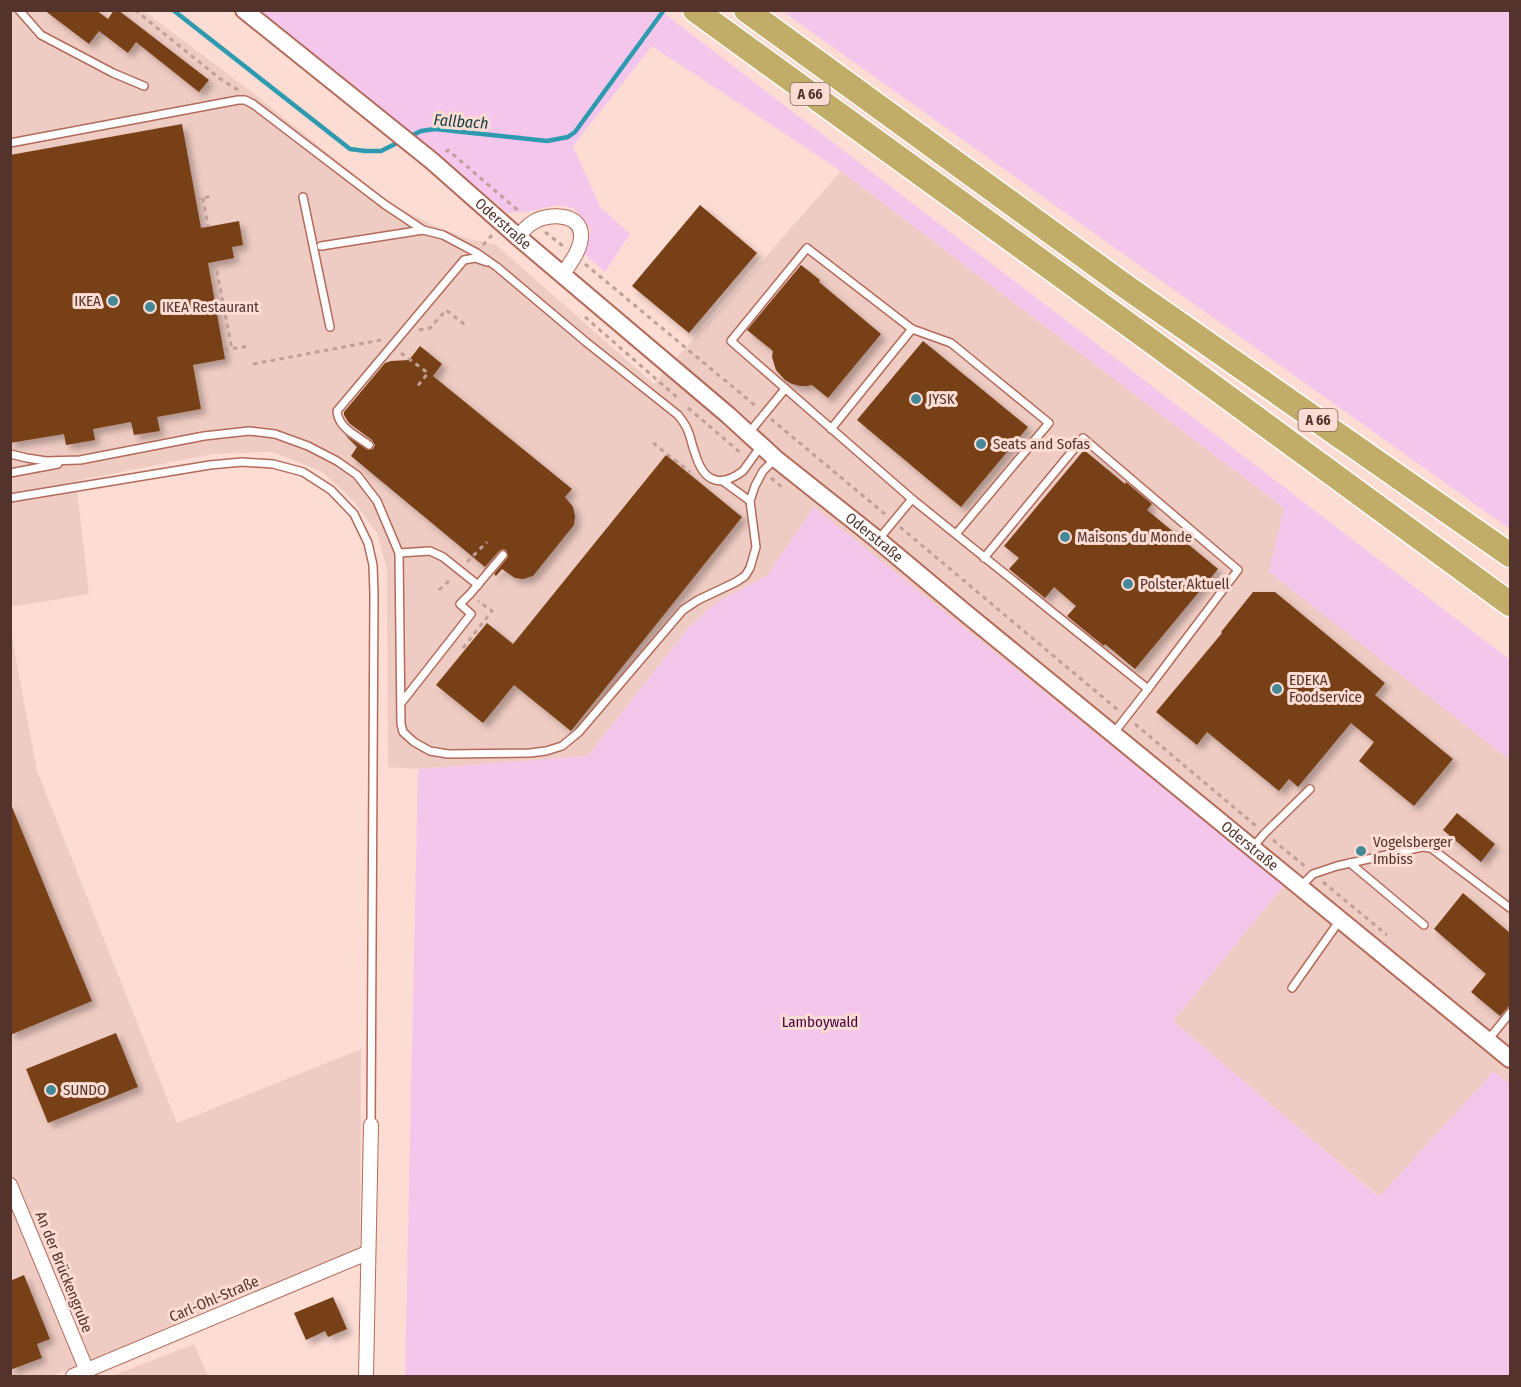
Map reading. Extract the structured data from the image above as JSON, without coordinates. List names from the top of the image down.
{
  "streets": {
    "highway": ["A 66"],
    "street": ["Oderstraße", "An der Brückengrube", "Carl-Ohl-Straße"]
  },
  "crossings": [
    ["An der Brückengrube", "Carl-Ohl-Straße"]
  ],
  "water": ["Fallbach"],
  "parks": ["Lamboywald"],
  "places": [
    "IKEA",
    "IKEA Restaurant",
    "JYSK",
    "Seats and Sofas",
    "Maisons du Monde",
    "Polster Aktuell",
    "EDEKA Foodservice",
    "Vogelsberger Imbiss",
    "SUNDO"
  ]
}
